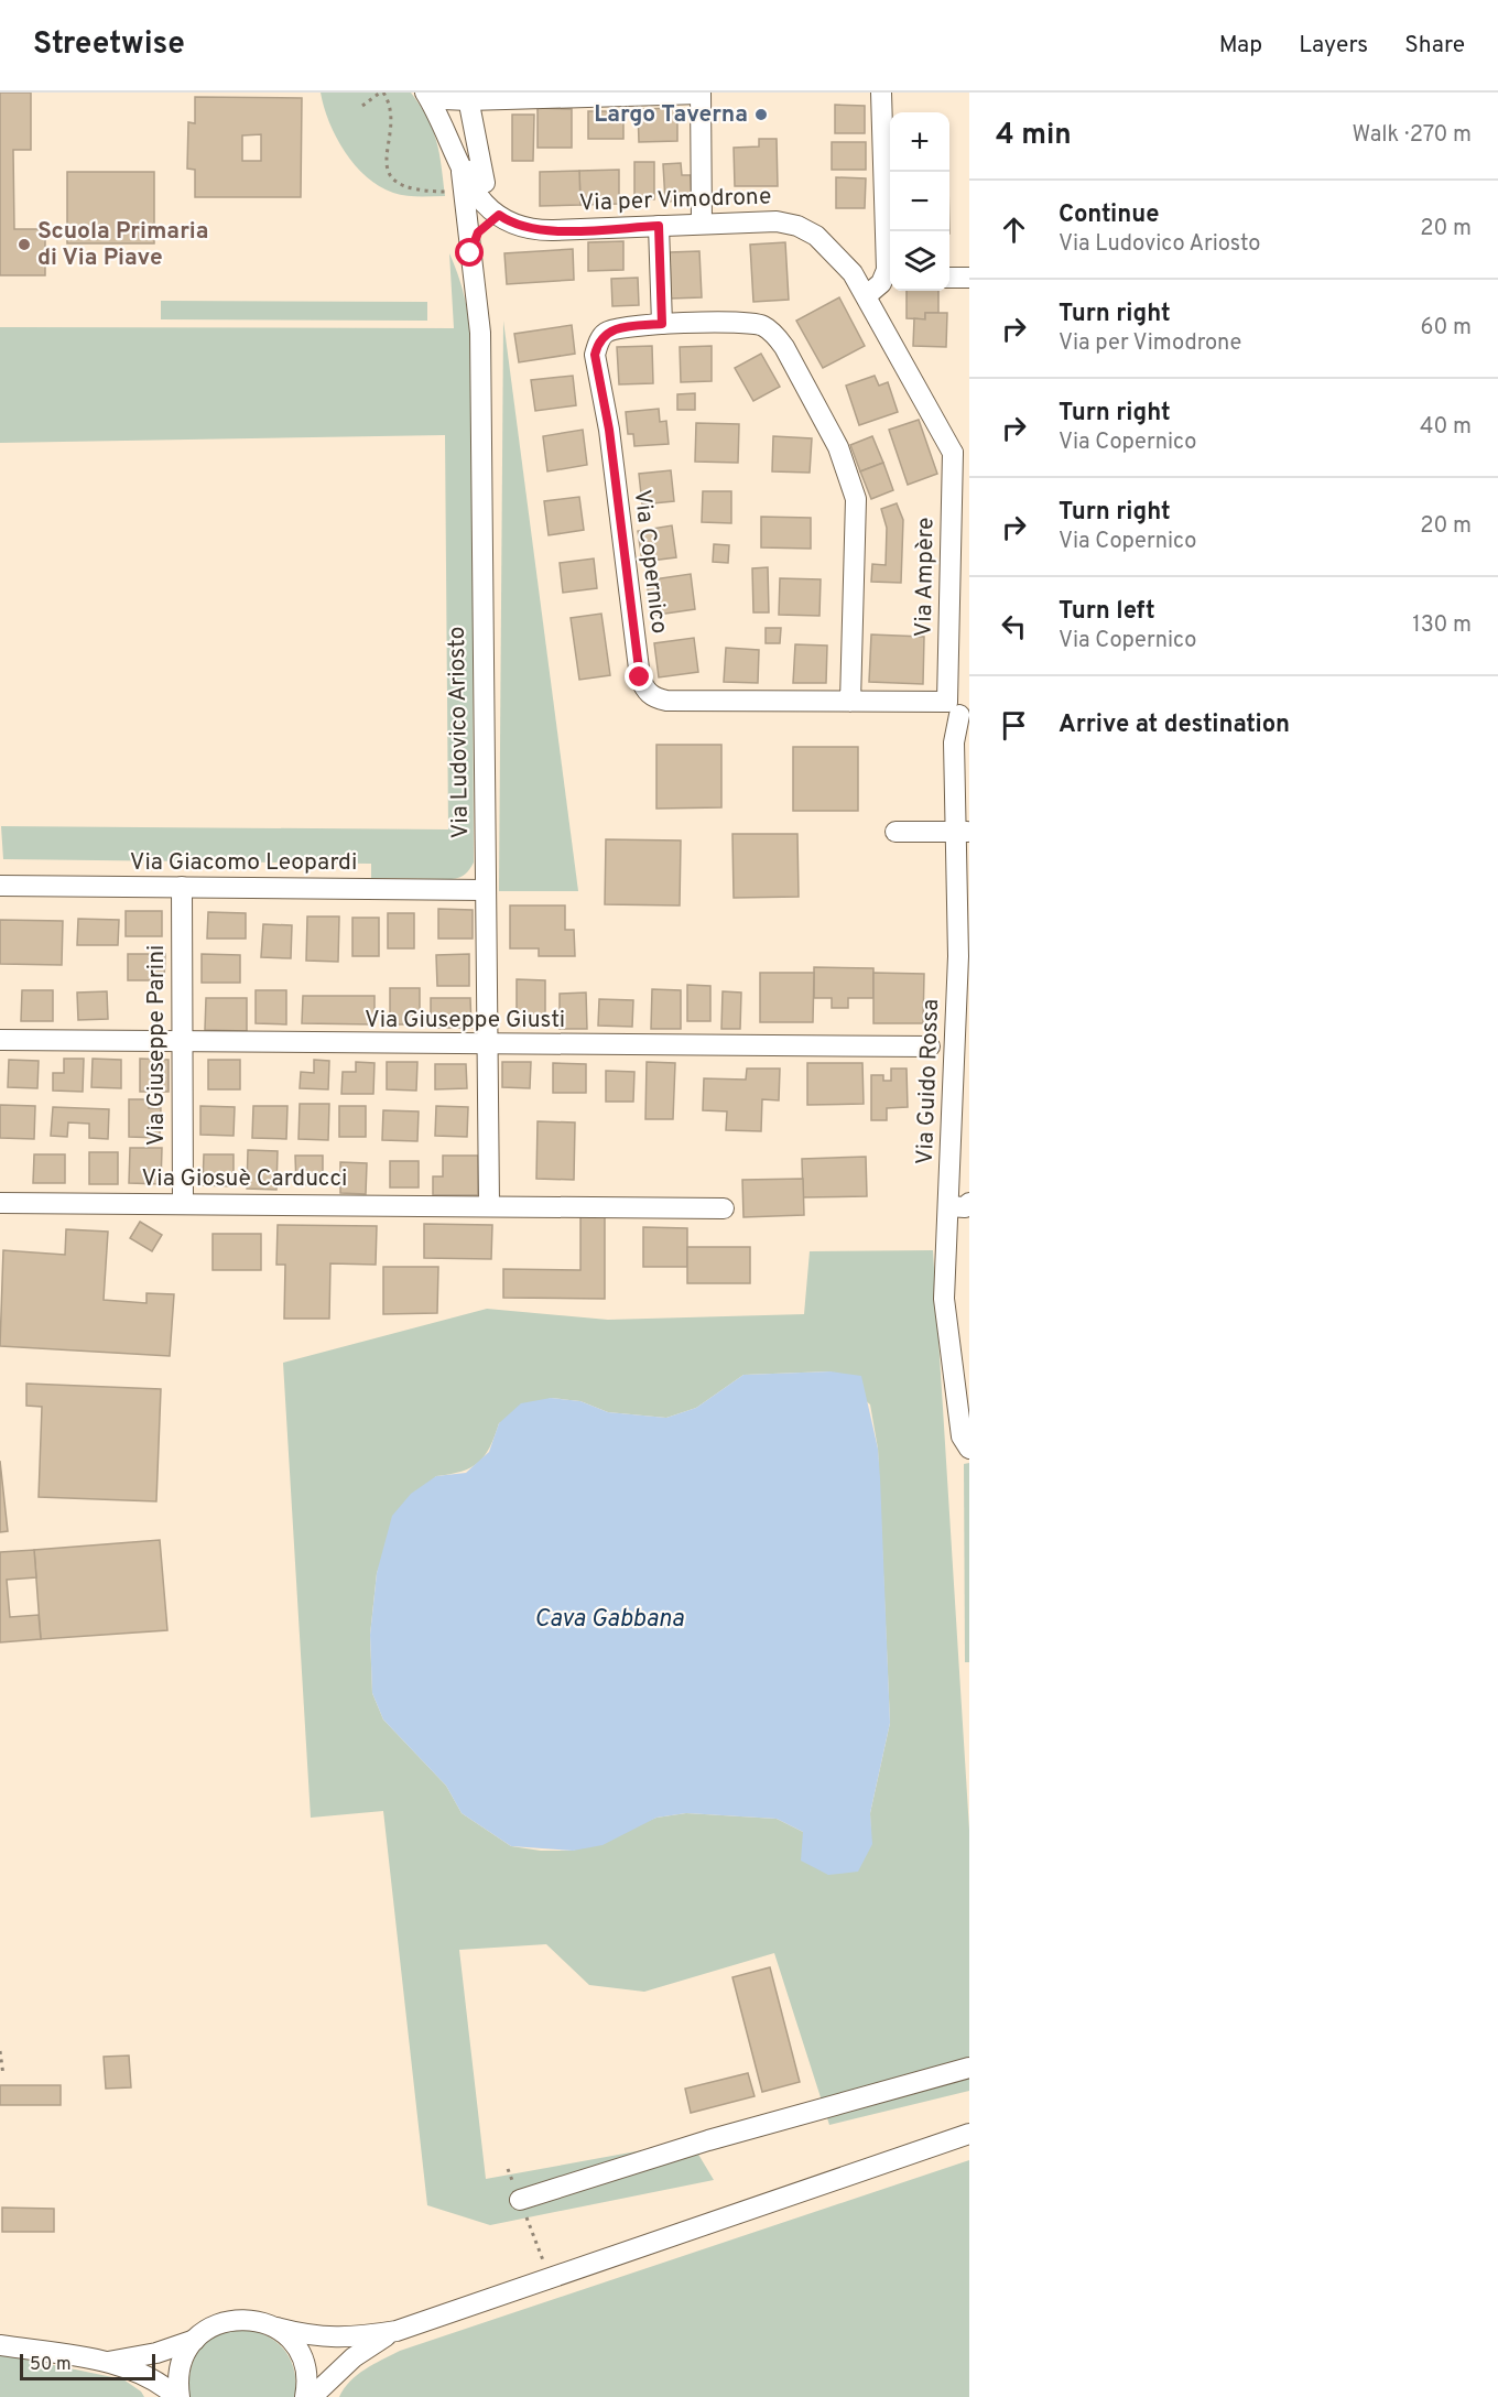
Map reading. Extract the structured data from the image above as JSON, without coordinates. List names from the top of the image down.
{
  "streets": {
    "street": [
      "Via per Vimodrone",
      "Via Copernico",
      "Via Ampère",
      "Via Ludovico Ariosto",
      "Via Giacomo Leopardi",
      "Via Giuseppe Giusti",
      "Via Giuseppe Parini",
      "Via Guido Rossa",
      "Via Giosuè Carducci"
    ]
  },
  "crossings": [
    ["Via per Vimodrone", "Via Ampère"],
    ["Via per Vimodrone", "Via Ludovico Ariosto"],
    ["Via Copernico", "Via Ampère"],
    ["Via Copernico", "Via Guido Rossa"],
    ["Via Ampère", "Via Guido Rossa"],
    ["Via Ludovico Ariosto", "Via Giacomo Leopardi"],
    ["Via Ludovico Ariosto", "Via Giuseppe Giusti"],
    ["Via Ludovico Ariosto", "Via Giosuè Carducci"],
    ["Via Giacomo Leopardi", "Via Giuseppe Parini"],
    ["Via Giuseppe Giusti", "Via Giuseppe Parini"],
    ["Via Giuseppe Parini", "Via Giosuè Carducci"]
  ],
  "water": ["Cava Gabbana"],
  "places": ["Largo Taverna", "Scuola Primaria di Via Piave"],
  "scale_bar": "50 m",
  "page": {
    "header": "Streetwise",
    "nav": ["Map", "Layers", "Share"],
    "heading": ["4 min", "Walk · 270 m"],
    "map_buttons": ["+", "−"],
    "list": [
      ["Continue", "Via Ludovico Ariosto", "20 m"],
      ["Turn right", "Via per Vimodrone", "60 m"],
      ["Turn right", "Via Copernico", "40 m"],
      ["Turn right", "Via Copernico", "20 m"],
      ["Turn left", "Via Copernico", "130 m"],
      "Arrive at destination"
    ],
    "scale": "50 m"
  }
}
